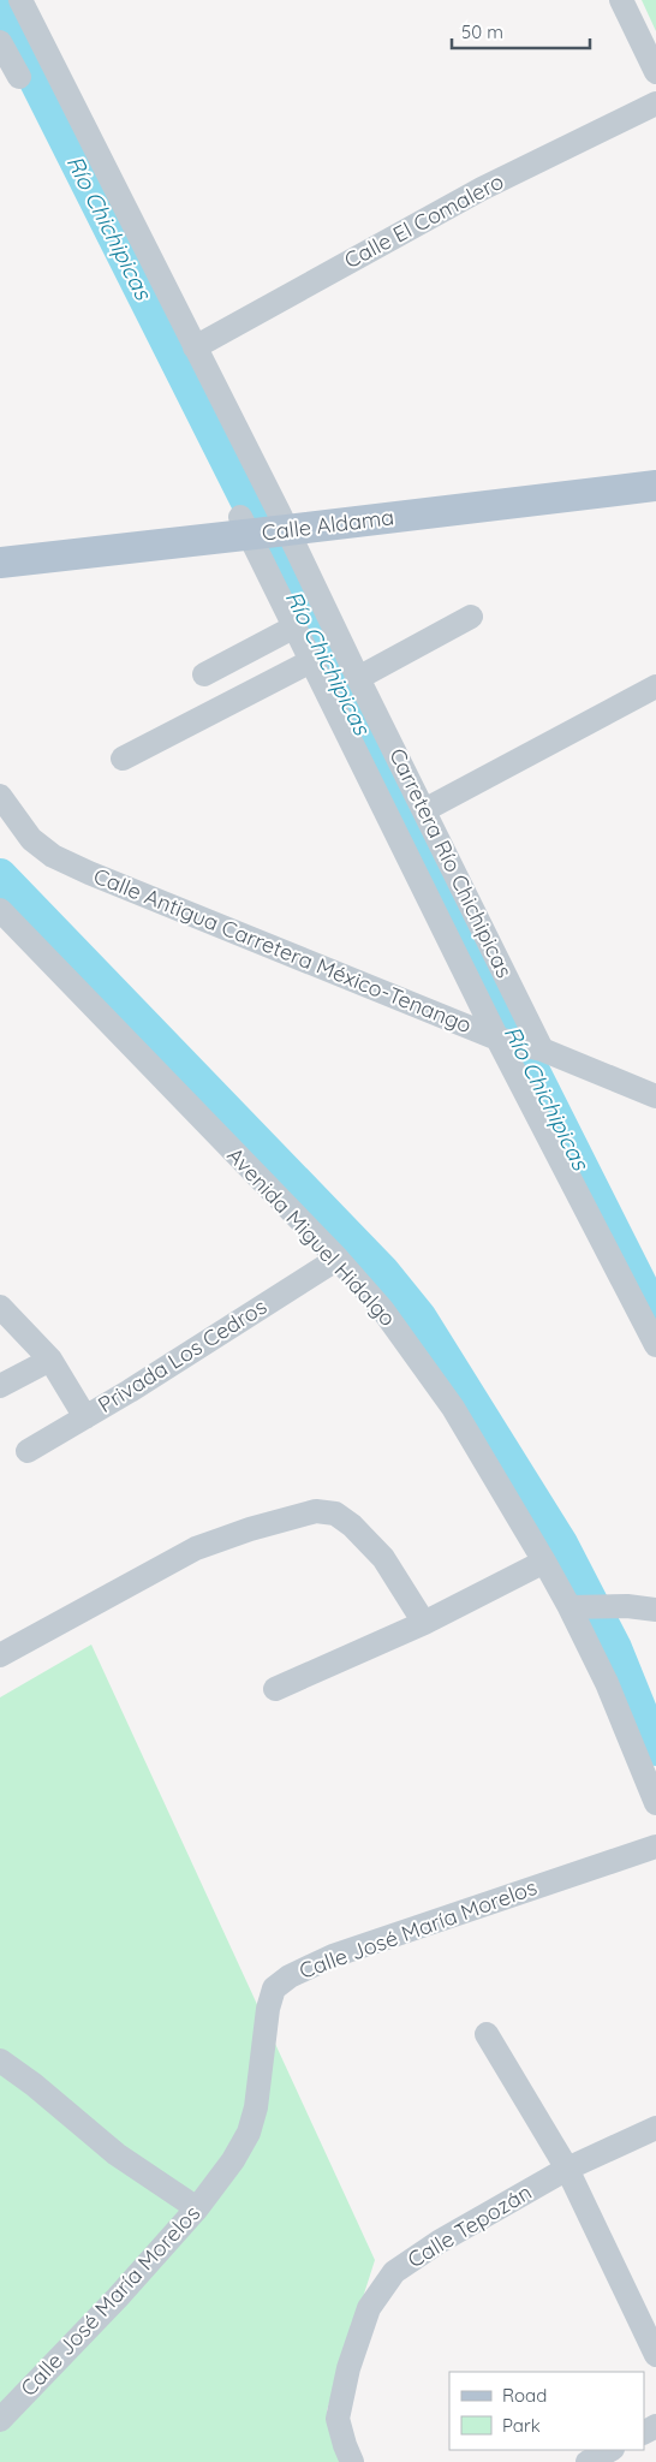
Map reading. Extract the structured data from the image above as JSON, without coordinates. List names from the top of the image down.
{
  "streets": {
    "main road": ["Calle Aldama"],
    "street": [
      "Calle El Comalero",
      "Carretera Río Chichipicas",
      "Calle Antigua Carretera México-Tenango",
      "Avenida Miguel Hidalgo",
      "Privada Los Cedros",
      "Calle José María Morelos",
      "Calle Tepozán"
    ]
  },
  "crossings": [
    ["Calle El Comalero", "Carretera Río Chichipicas"],
    ["Calle Aldama", "Carretera Río Chichipicas"],
    ["Carretera Río Chichipicas", "Calle Antigua Carretera México-Tenango"],
    ["Avenida Miguel Hidalgo", "Privada Los Cedros"]
  ],
  "water": ["Río Chichipicas"],
  "legend": ["Road", "Park"],
  "scale_bar": "50 m"
}
